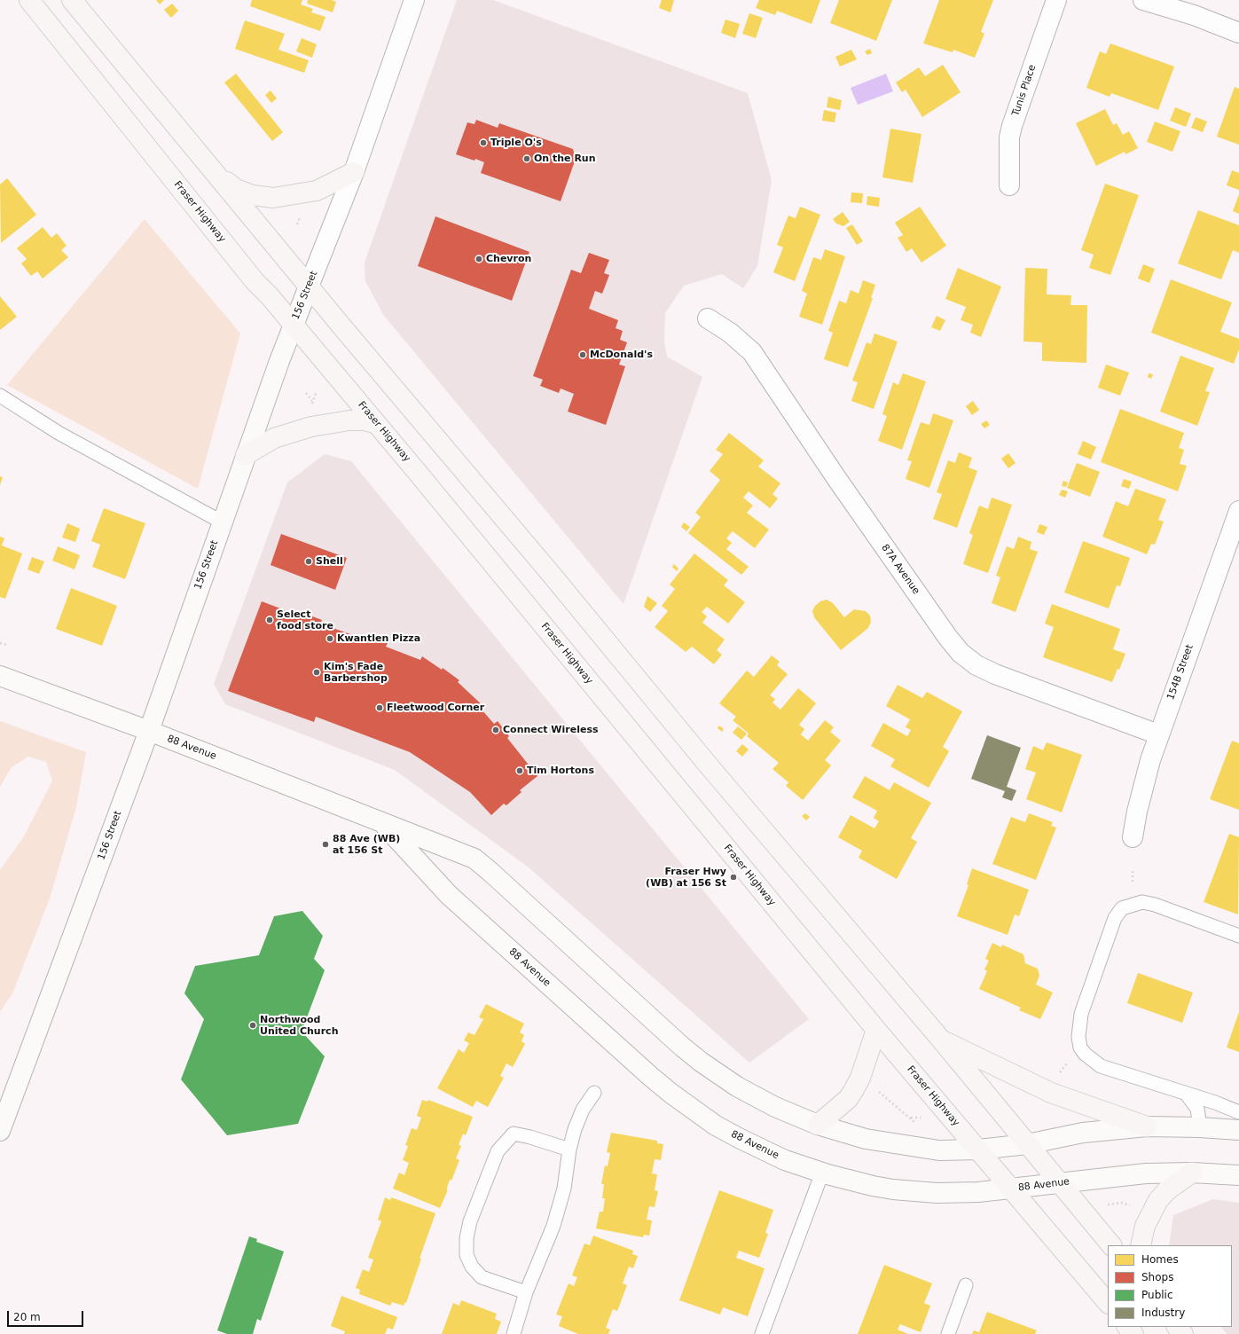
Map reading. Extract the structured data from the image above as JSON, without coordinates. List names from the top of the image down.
{
  "streets": {
    "main road": ["Fraser Highway", "156 Street", "88 Avenue"],
    "street": ["Tunis Place", "87A Avenue", "154B Street"]
  },
  "crossings": [
    ["Fraser Highway", "156 Street"],
    ["Fraser Highway", "88 Avenue"],
    ["156 Street", "88 Avenue"],
    ["87A Avenue", "154B Street"]
  ],
  "places": [
    "Triple O's",
    "On the Run",
    "Chevron",
    "McDonald's",
    "Shell",
    "Select food store",
    "Kwantlen Pizza",
    "Kim's Fade Barbershop",
    "Fleetwood Corner",
    "Connect Wireless",
    "Tim Hortons",
    "88 Ave (WB) at 156 St",
    "Fraser Hwy (WB) at 156 St",
    "Northwood United Church"
  ],
  "legend": [
    "Homes",
    "Shops",
    "Public",
    "Industry"
  ],
  "scale_bar": "20 m"
}
